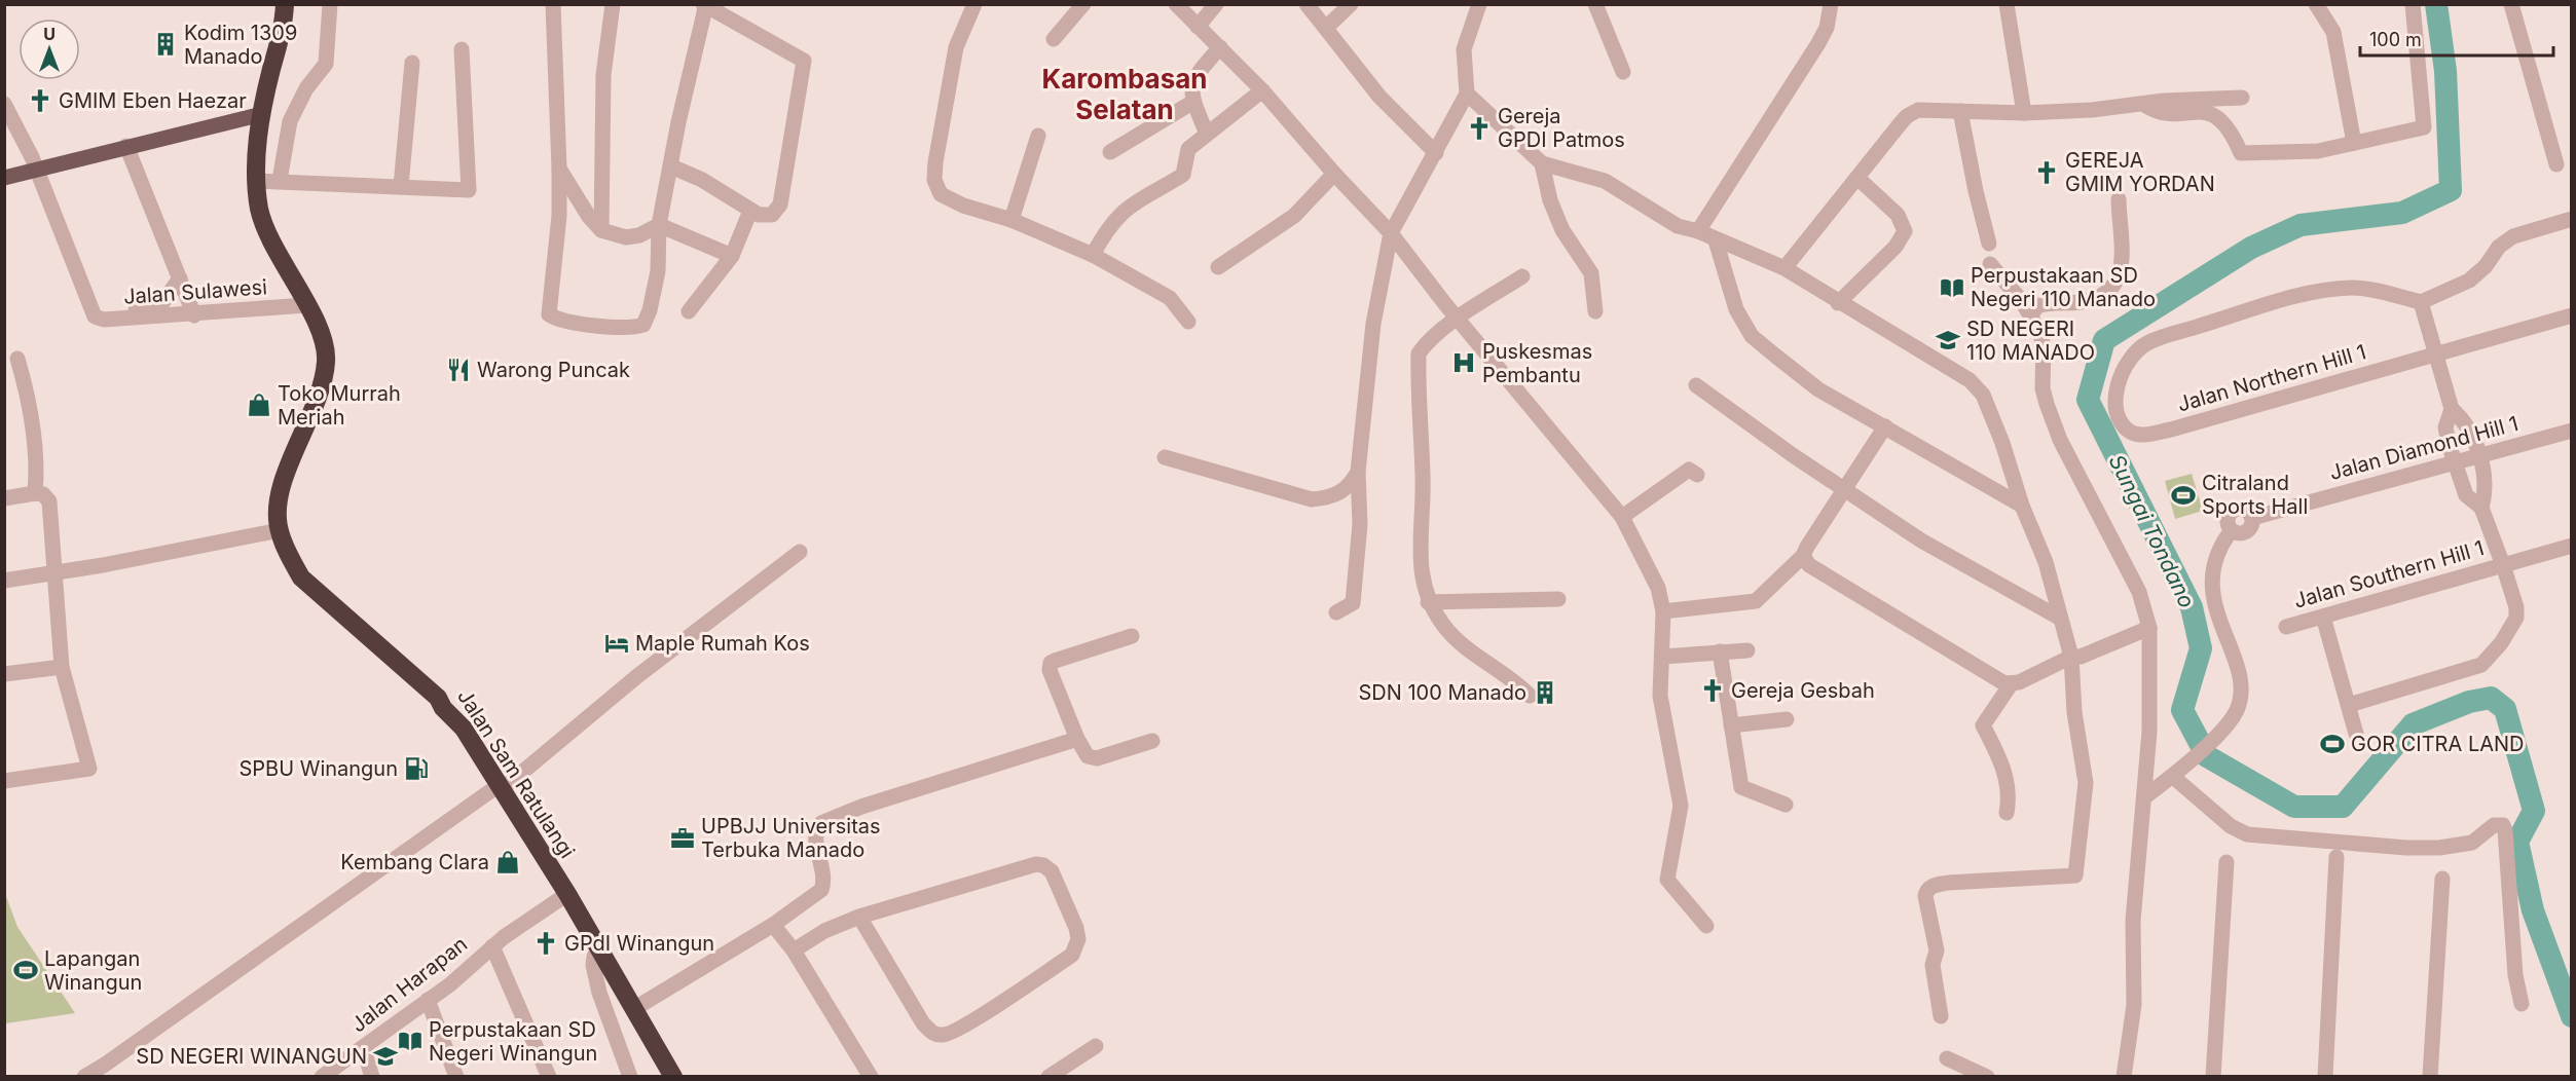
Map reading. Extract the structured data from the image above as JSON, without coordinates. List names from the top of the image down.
{
  "streets": {
    "highway": ["Jalan Sam Ratulangi"],
    "street": [
      "Jalan Sulawesi",
      "Jalan Northern Hill 1",
      "Jalan Diamond Hill 1",
      "Jalan Southern Hill 1",
      "Jalan Harapan"
    ]
  },
  "crossings": [
    ["Jalan Sulawesi", "Jalan Sam Ratulangi"],
    ["Jalan Sam Ratulangi", "Jalan Harapan"]
  ],
  "districts": ["Karombasan Selatan"],
  "water": ["Sungai Tondano"],
  "places": {
    "building": ["Kodim 1309 Manado", "SDN 100 Manado"],
    "church": [
      "GMIM Eben Haezar",
      "Gereja GPDI Patmos",
      "GEREJA GMIM YORDAN",
      "Gereja Gesbah",
      "GPdI Winangun"
    ],
    "library": ["Perpustakaan SD Negeri 110 Manado", "Perpustakaan SD Negeri Winangun"],
    "school or university": ["SD NEGERI 110 MANADO", "SD NEGERI WINANGUN"],
    "hospital": ["Puskesmas Pembantu"],
    "restaurant": ["Warong Puncak"],
    "shop": ["Toko Murrah Meriah", "Kembang Clara"],
    "sports": ["Citraland Sports Hall", "GOR CITRA LAND", "Lapangan Winangun"],
    "hotel": ["Maple Rumah Kos"],
    "fuel station": ["SPBU Winangun"],
    "office": ["UPBJJ Universitas Terbuka Manado"]
  },
  "scale_bar": "100 m",
  "north": "top"
}
